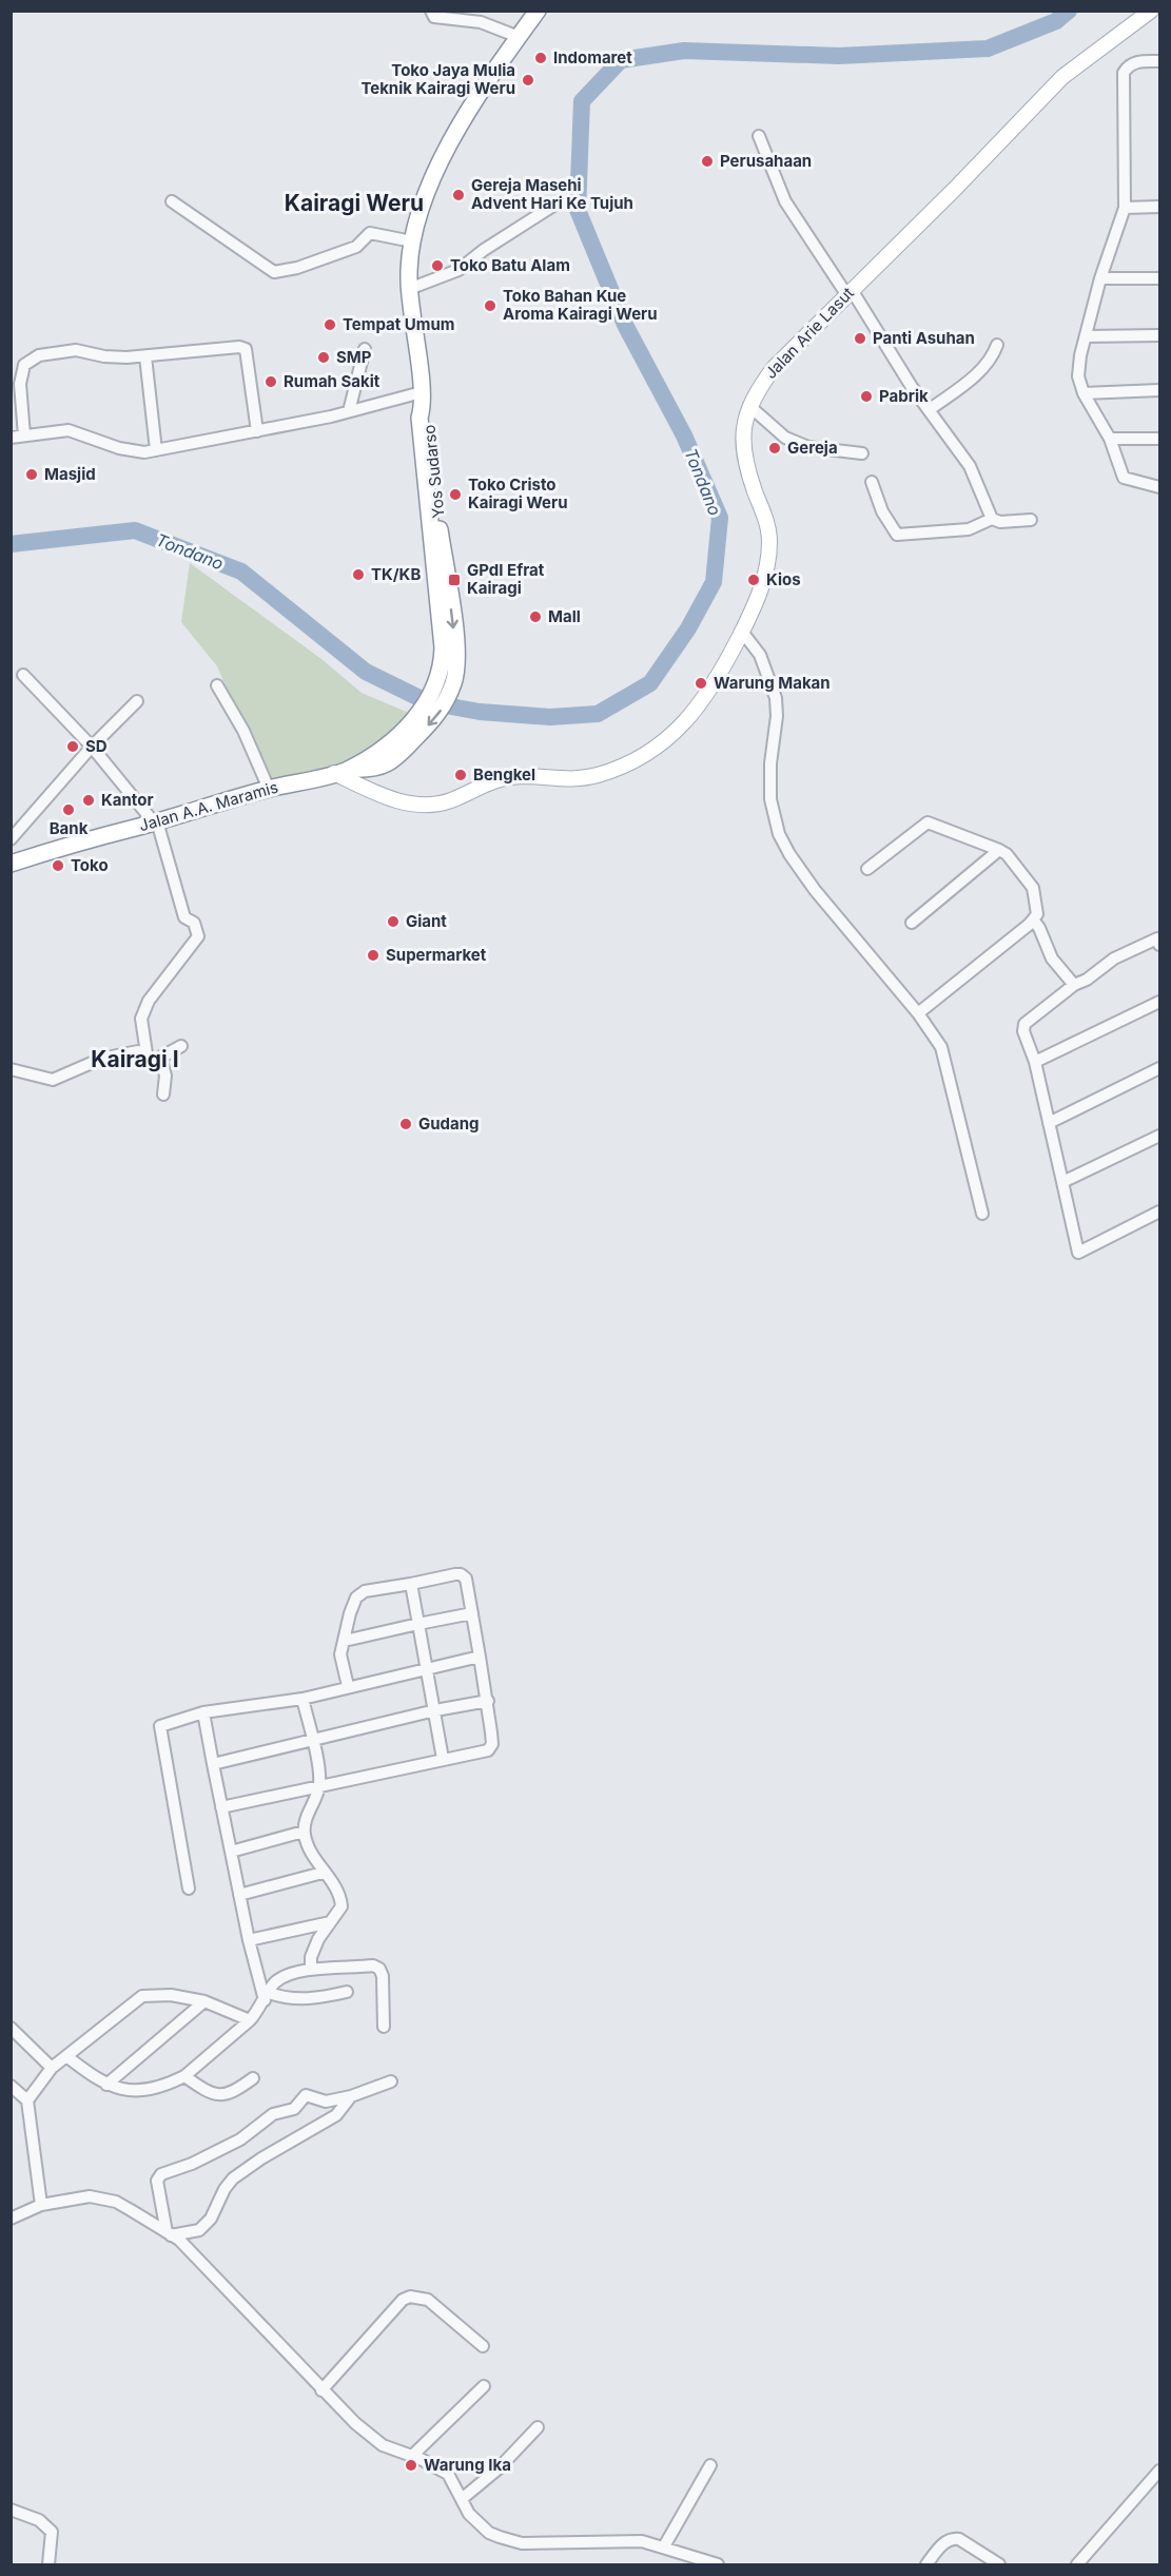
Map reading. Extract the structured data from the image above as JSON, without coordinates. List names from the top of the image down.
{
  "streets": {
    "highway": ["Yos Sudarso", "Jalan A.A. Maramis"],
    "main road": ["Jalan Arie Lasut"]
  },
  "crossings": [
    ["Jalan Arie Lasut", "Yos Sudarso"],
    ["Jalan Arie Lasut", "Jalan A.A. Maramis"],
    ["Yos Sudarso", "Jalan A.A. Maramis"]
  ],
  "districts": ["Kairagi Weru", "Kairagi I"],
  "water": ["Tondano"],
  "places": {
    "other": [
      "Indomaret",
      "Toko Jaya Mulia Teknik Kairagi Weru",
      "Perusahaan",
      "Gereja Masehi Advent Hari Ke Tujuh",
      "Toko Batu Alam",
      "Toko Bahan Kue Aroma Kairagi Weru",
      "Tempat Umum",
      "Panti Asuhan",
      "SMP",
      "Rumah Sakit",
      "Pabrik",
      "Gereja",
      "Masjid",
      "Toko Cristo Kairagi Weru",
      "TK/KB",
      "Kios",
      "Mall",
      "Warung Makan",
      "SD",
      "Bengkel",
      "Kantor",
      "Bank",
      "Toko",
      "Giant",
      "Supermarket",
      "Gudang",
      "Warung Ika"
    ],
    "transit": ["GPdI Efrat Kairagi"]
  }
}
